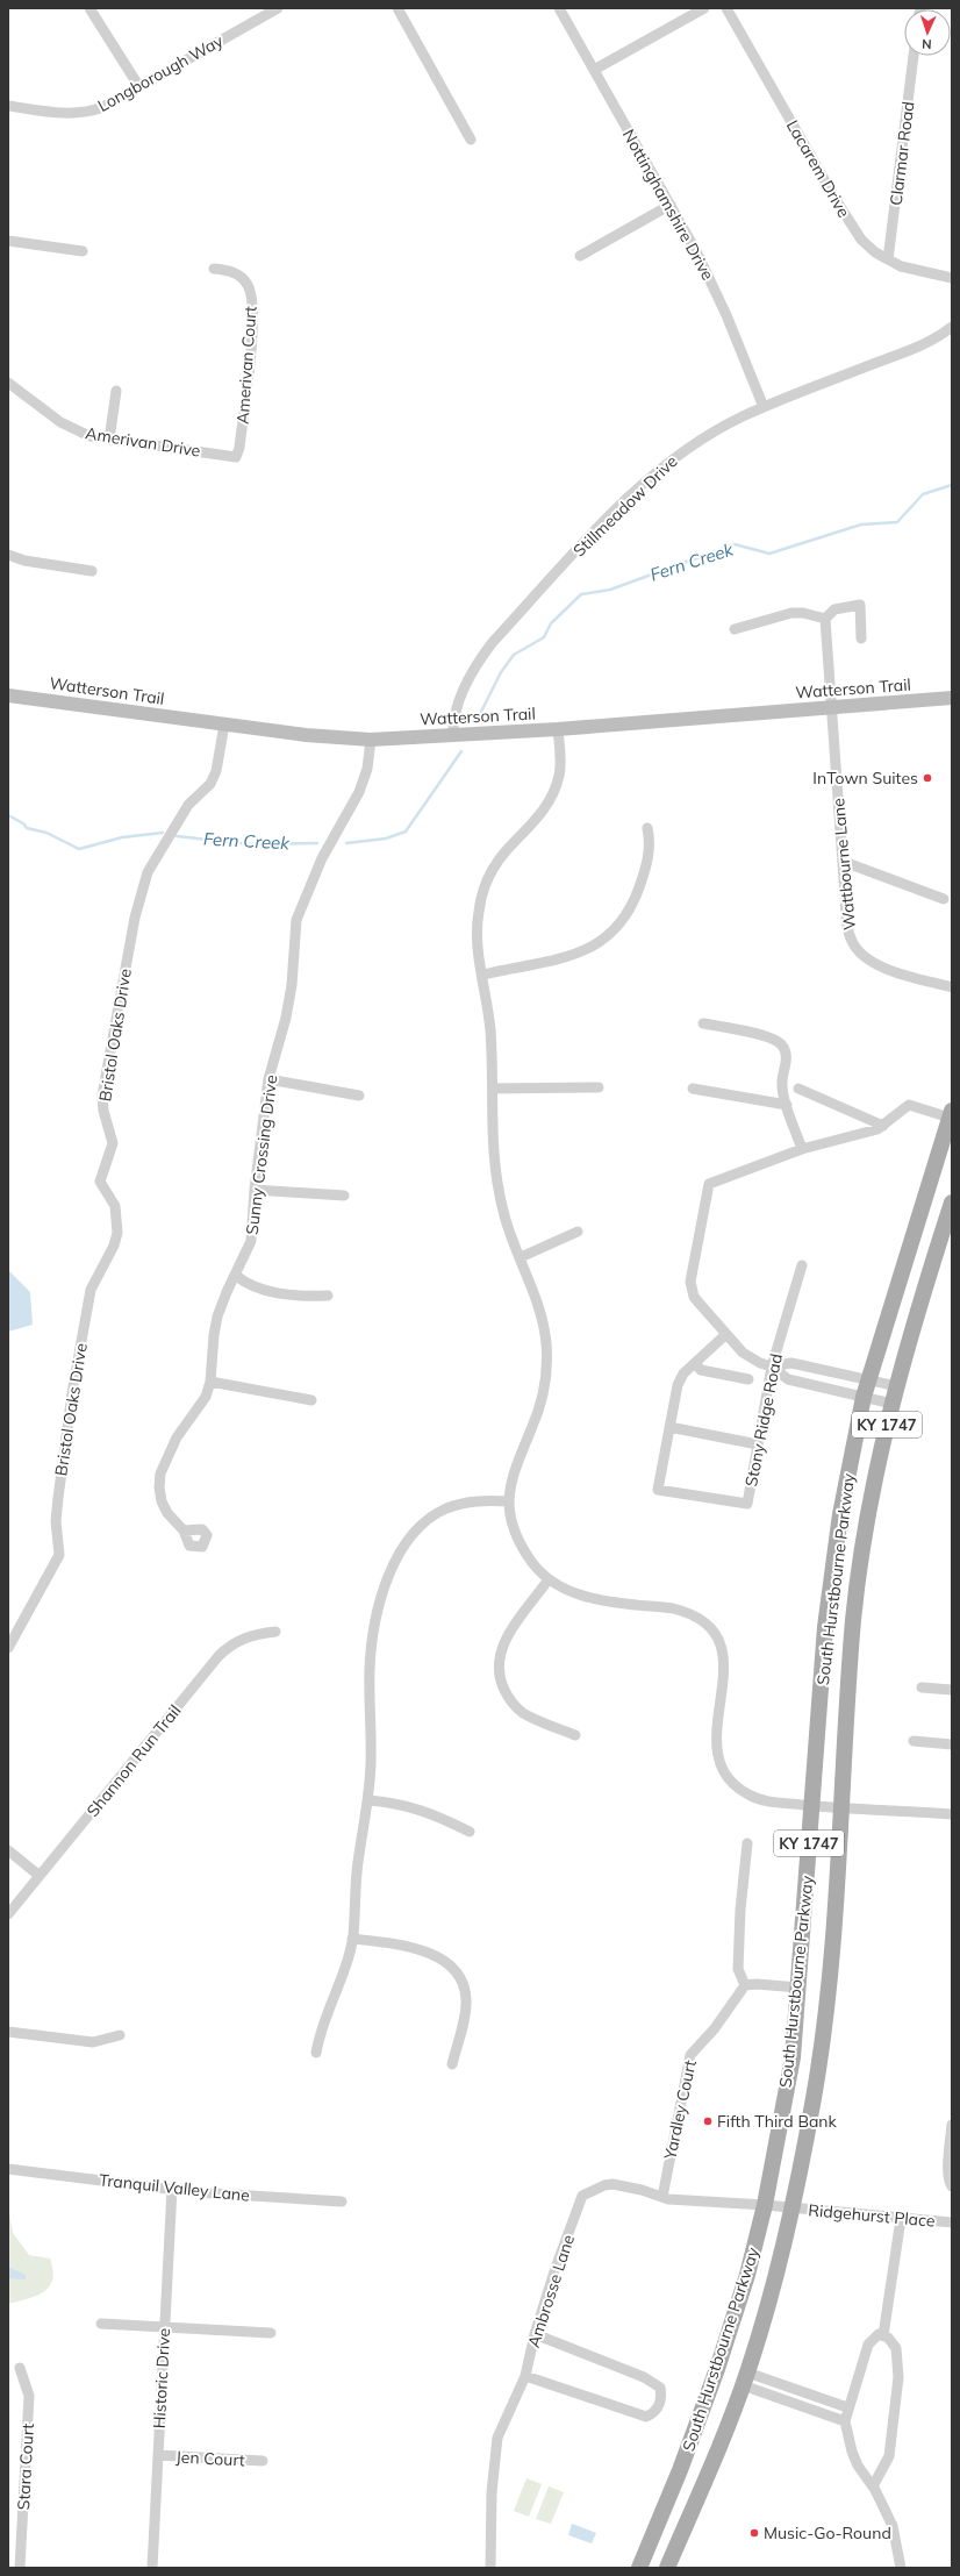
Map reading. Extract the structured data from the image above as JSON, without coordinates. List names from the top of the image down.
{
  "streets": {
    "main road": ["Watterson Trail", "KY 1747", "South Hurstbourne Parkway"],
    "street": [
      "Longborough Way",
      "Clarmar Road",
      "Lacarem Drive",
      "Nottinghamshire Drive",
      "Amerivan Court",
      "Amerivan Drive",
      "Stillmeadow Drive",
      "Wattbourne Lane",
      "Bristol Oaks Drive",
      "Sunny Crossing Drive",
      "Stony Ridge Road",
      "Shannon Run Trail",
      "Yardley Court",
      "Tranquil Valley Lane",
      "Ridgehurst Place",
      "Ambrosse Lane",
      "Historic Drive",
      "Jen Court",
      "Stara Court"
    ]
  },
  "crossings": [
    ["Clarmar Road", "Lacarem Drive"],
    ["Nottinghamshire Drive", "Stillmeadow Drive"],
    ["Amerivan Court", "Amerivan Drive"],
    ["Stillmeadow Drive", "Watterson Trail"],
    ["Watterson Trail", "Wattbourne Lane"],
    ["Watterson Trail", "Bristol Oaks Drive"],
    ["Watterson Trail", "Sunny Crossing Drive"],
    ["South Hurstbourne Parkway", "Ridgehurst Place"],
    ["South Hurstbourne Parkway", "Ambrosse Lane"],
    ["Yardley Court", "Ambrosse Lane"],
    ["Tranquil Valley Lane", "Historic Drive"],
    ["Ridgehurst Place", "Ambrosse Lane"],
    ["Historic Drive", "Jen Court"]
  ],
  "water": ["Fern Creek"],
  "places": ["InTown Suites", "Fifth Third Bank", "Music-Go-Round"],
  "north": "bottom"
}
